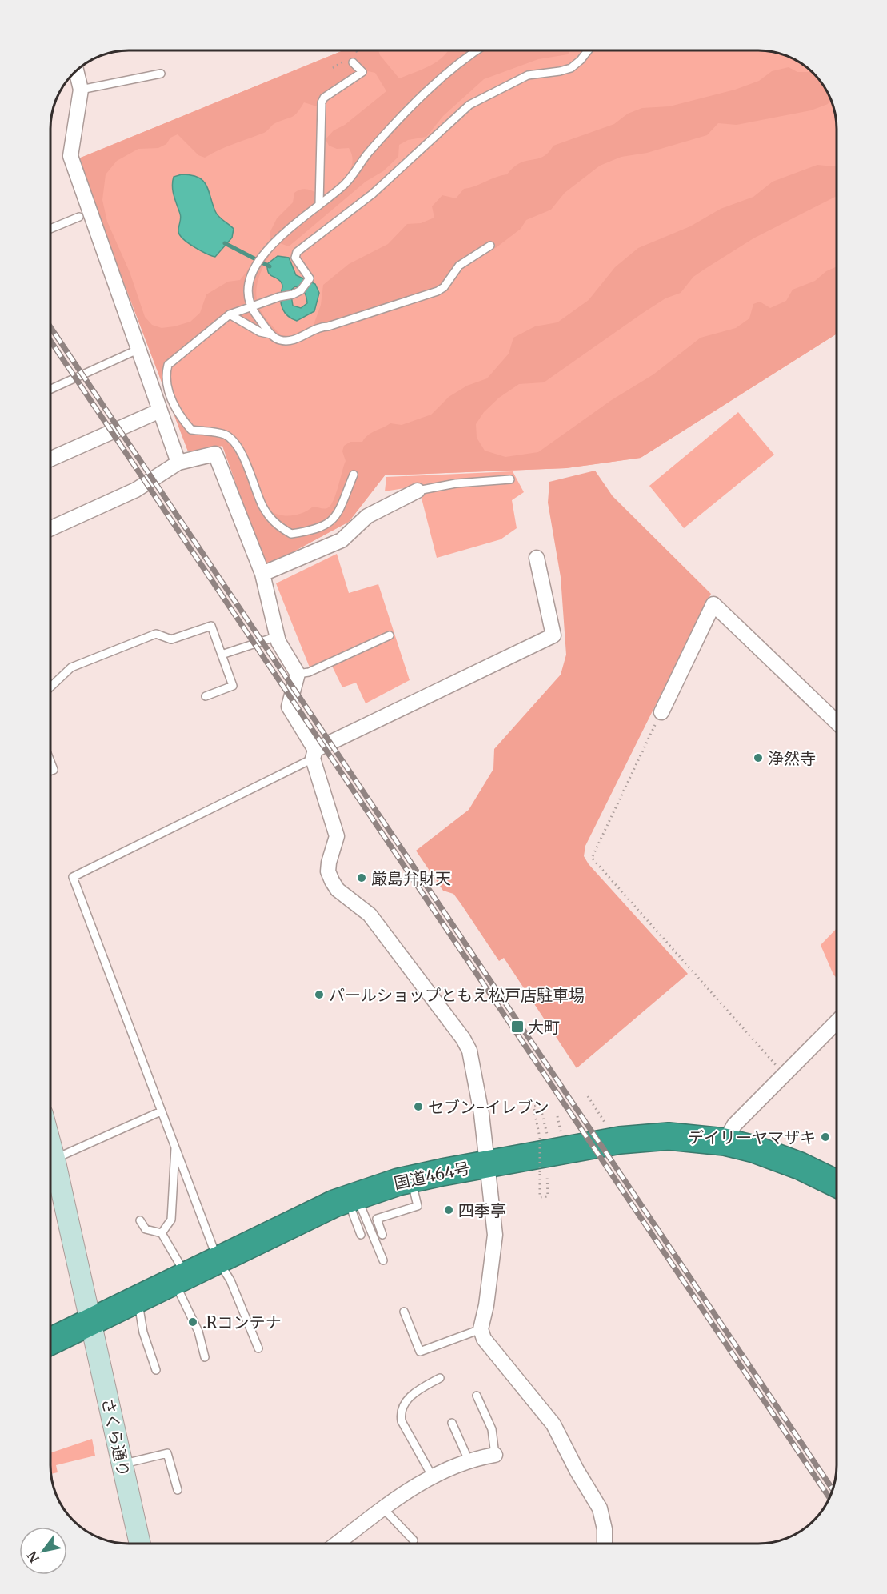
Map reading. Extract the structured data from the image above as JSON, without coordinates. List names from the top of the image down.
{
  "streets": {
    "highway": ["国道464号"],
    "street": ["さくら通り"]
  },
  "crossings": [
    ["国道464号", "さくら通り"]
  ],
  "places": {
    "other": [
      "浄然寺",
      "厳島弁財天",
      "パールショップともえ松戸店駐車場",
      "セブン-イレブン",
      "デイリーヤマザキ",
      "四季亭",
      ".Rコンテナ"
    ],
    "transit": ["大町"]
  },
  "north": "bottom left"
}
